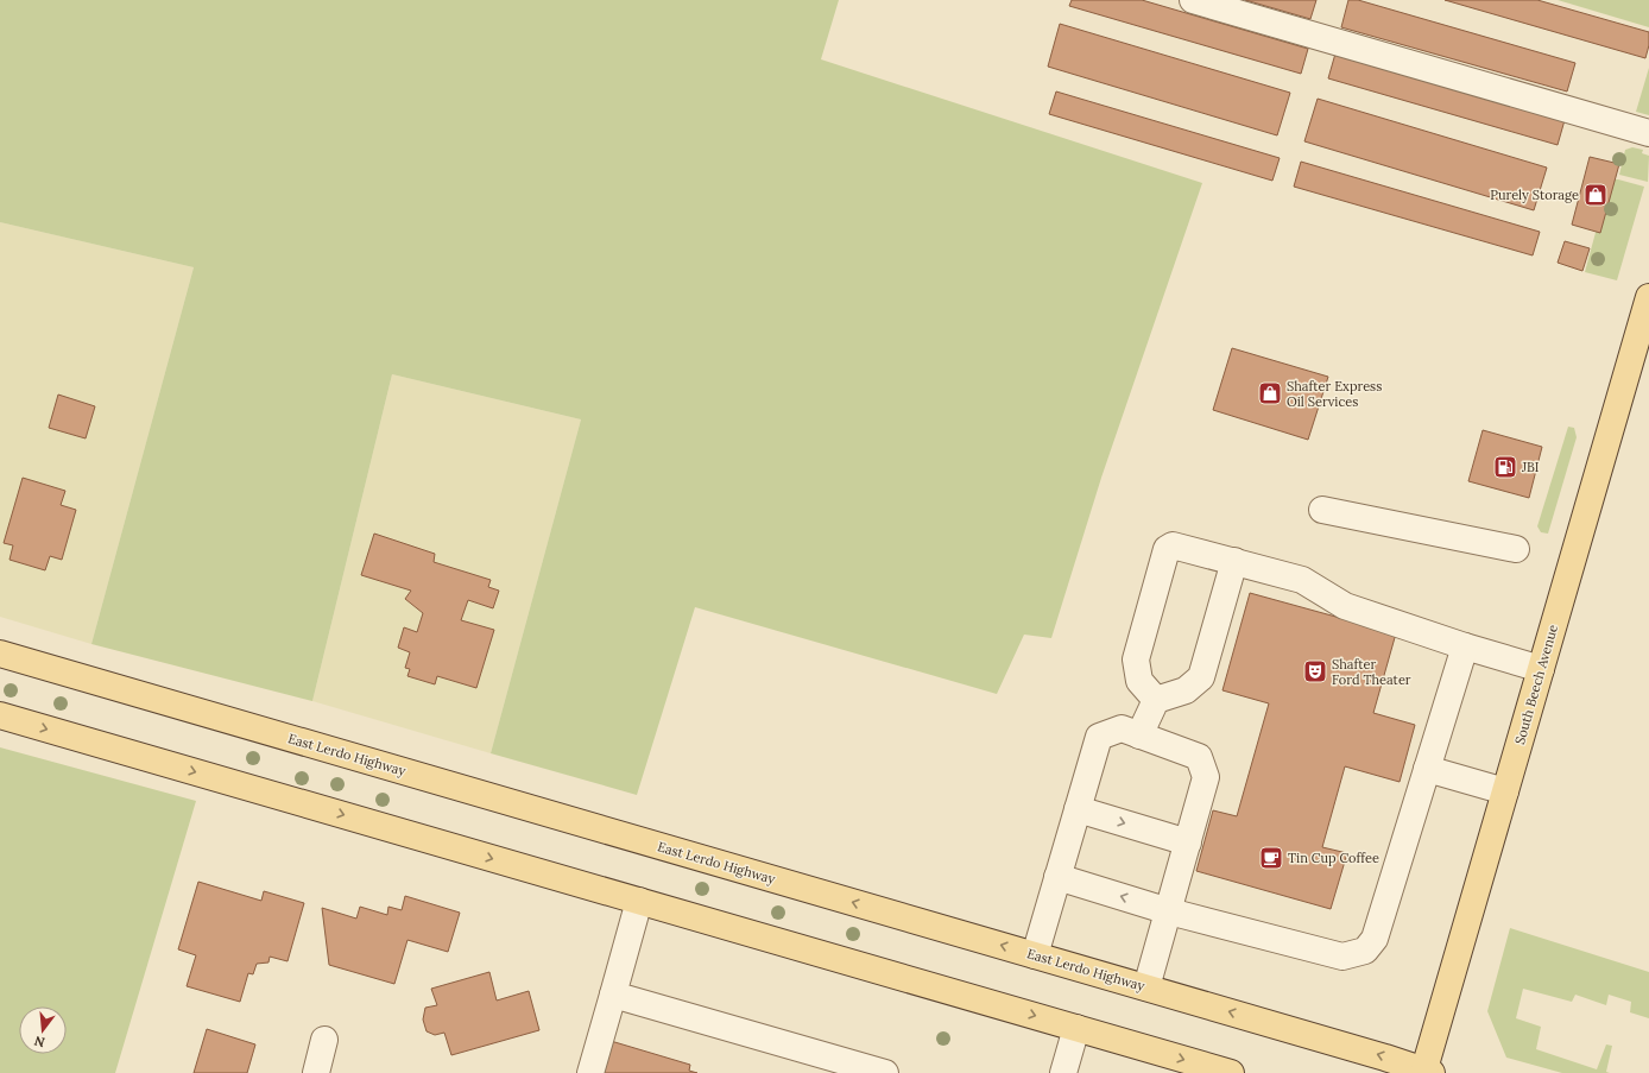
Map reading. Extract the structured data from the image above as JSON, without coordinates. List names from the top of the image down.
{
  "streets": {
    "main road": ["South Beech Avenue", "East Lerdo Highway"]
  },
  "crossings": [
    ["South Beech Avenue", "East Lerdo Highway"]
  ],
  "places": {
    "shop": ["Purely Storage", "Shafter Express Oil Services"],
    "fuel station": ["JBI"],
    "theatre": ["Shafter Ford Theater"],
    "cafe": ["Tin Cup Coffee"]
  },
  "north": "bottom"
}
